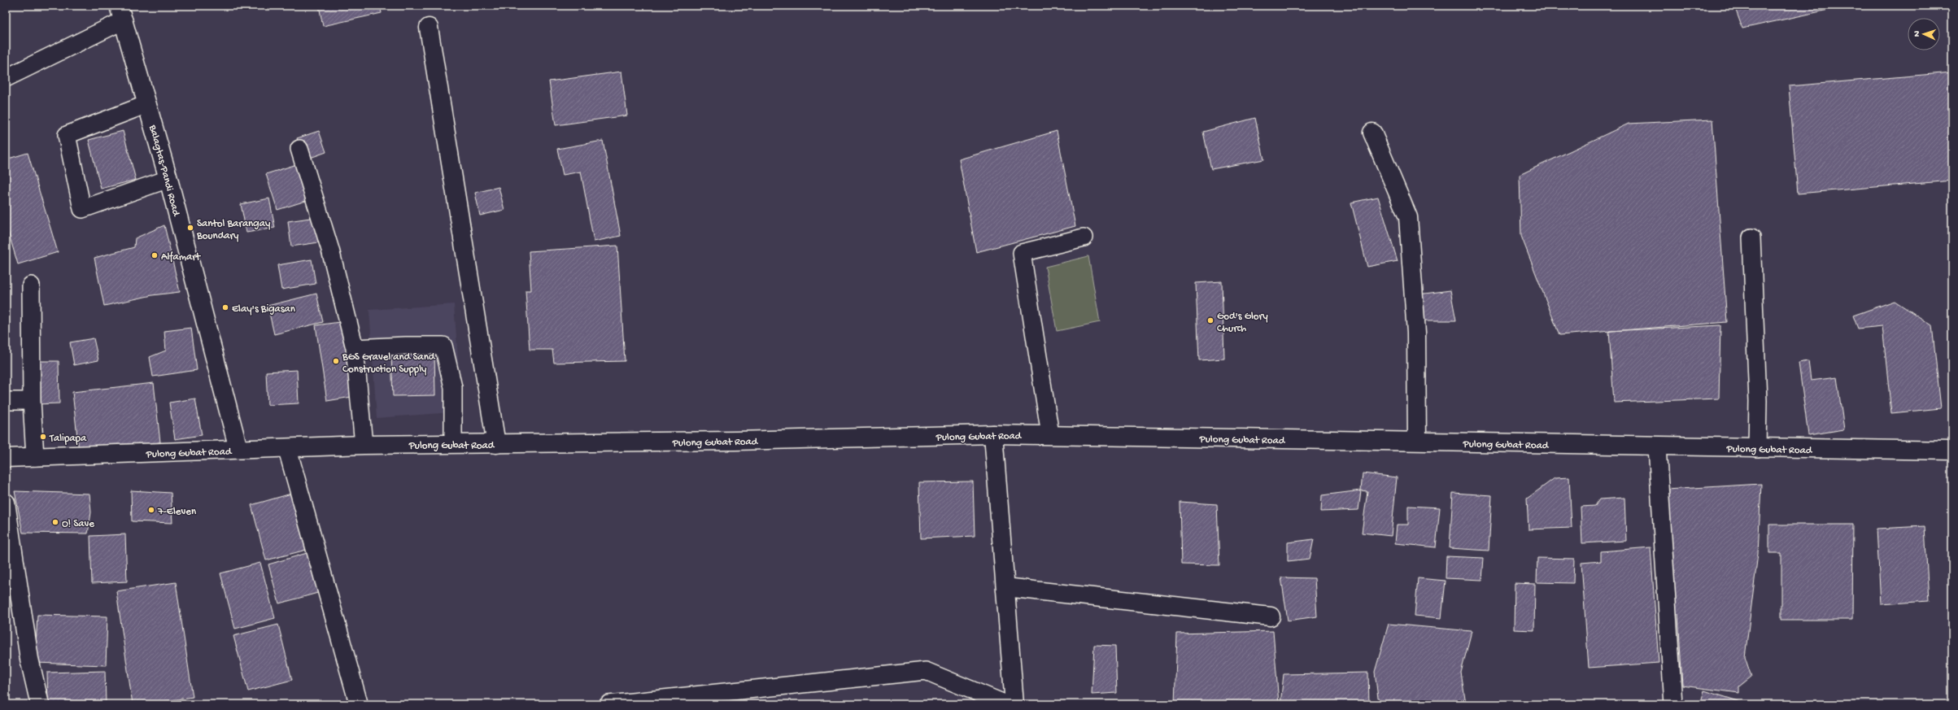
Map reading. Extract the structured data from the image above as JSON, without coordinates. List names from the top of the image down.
{
  "streets": {
    "main road": ["Balagtas-Pandi Road", "Pulong Gubat Road"]
  },
  "crossings": [
    ["Balagtas-Pandi Road", "Pulong Gubat Road"]
  ],
  "places": [
    "Santol Barangay Boundary",
    "Alfamart",
    "Elay's Bigasan",
    "God's Glory Church",
    "BGS Gravel and Sand Construction Supply",
    "Talipapa",
    "7-Eleven",
    "O! Save"
  ],
  "north": "left"
}
